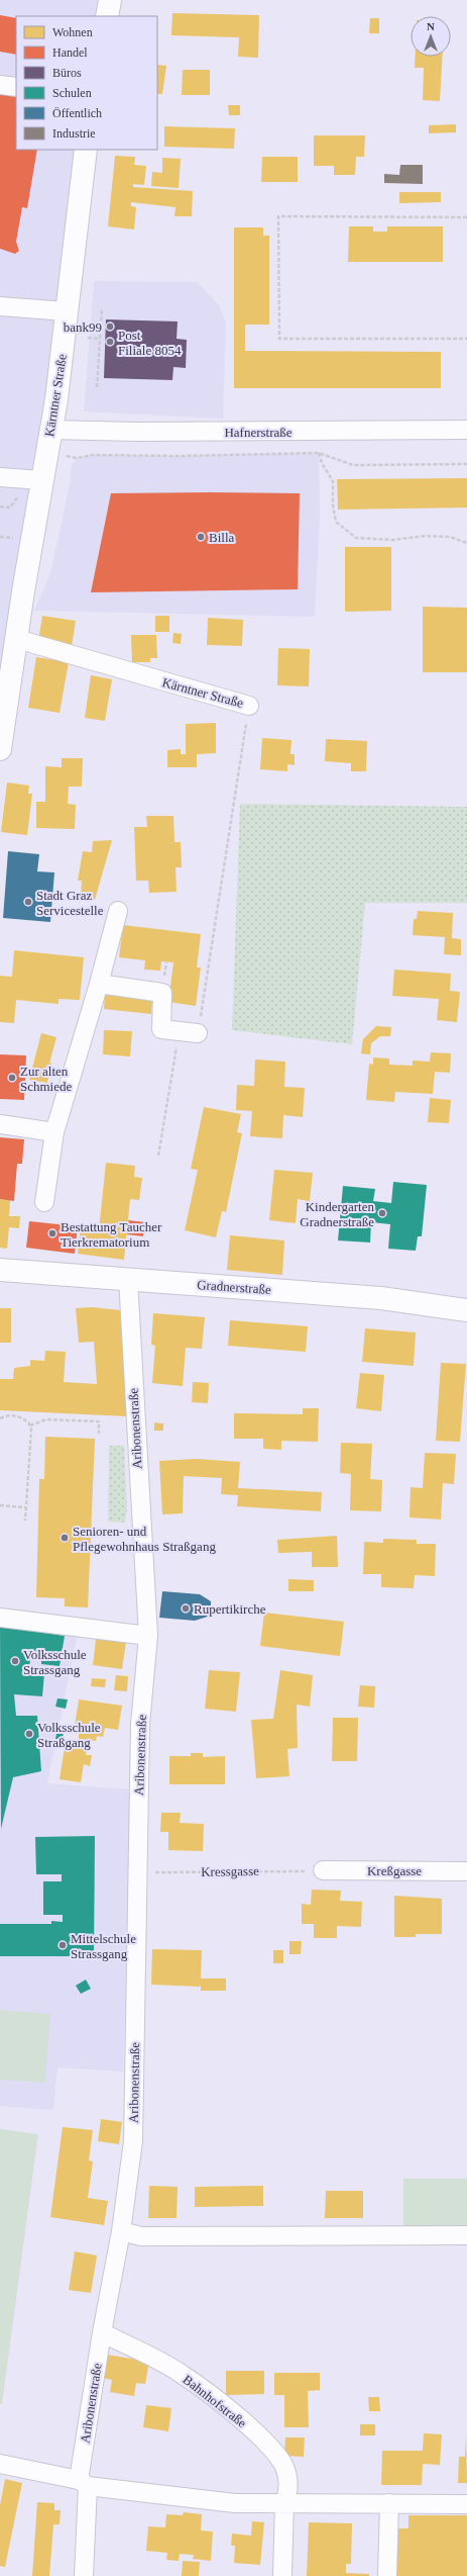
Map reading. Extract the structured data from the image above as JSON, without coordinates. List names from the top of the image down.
{
  "streets": {
    "main road": ["Kärntner Straße", "Gradnerstraße"],
    "street": [
      "Hafnerstraße",
      "Aribonenstraße",
      "Kreßgasse",
      "Bahnhofstraße"
    ],
    "path": ["Kressgasse"]
  },
  "crossings": [
    ["Kärntner Straße", "Hafnerstraße"],
    ["Gradnerstraße", "Aribonenstraße"],
    ["Aribonenstraße", "Kressgasse"],
    ["Aribonenstraße", "Bahnhofstraße"],
    ["Kreßgasse", "Kressgasse"]
  ],
  "places": [
    "bank99",
    "Post Filiale 8054",
    "Billa",
    "Stadt Graz Servicestelle",
    "Zur alten Schmiede",
    "Kindergarten Gradnerstraße",
    "Bestattung Taucher Tierkrematorium",
    "Senioren- und Pflegewohnhaus Straßgang",
    "Rupertikirche",
    "Volksschule Strassgang",
    "Volksschule Straßgang",
    "Mittelschule Strassgang"
  ],
  "legend": [
    "Wohnen",
    "Handel",
    "Büros",
    "Schulen",
    "Öffentlich",
    "Industrie"
  ],
  "north": "top"
}
